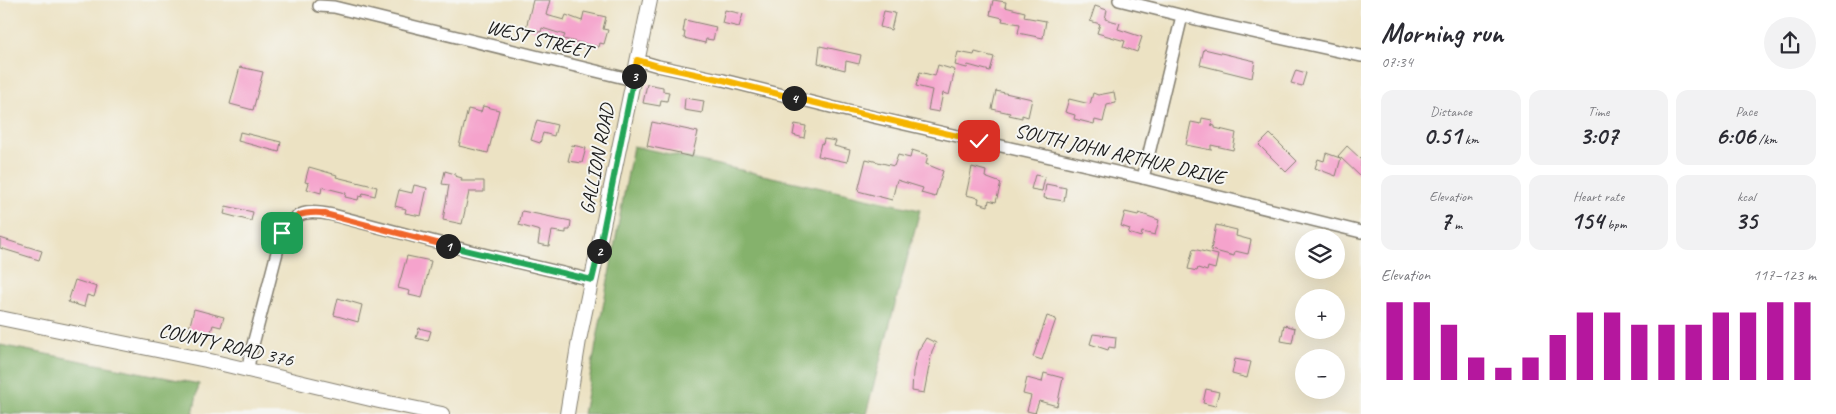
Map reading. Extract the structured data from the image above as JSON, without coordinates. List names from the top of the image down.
{
  "streets": {
    "street": [
      "WEST STREET",
      "SOUTH JOHN ARTHUR DRIVE",
      "GALLION ROAD",
      "COUNTY ROAD 376"
    ]
  },
  "crossings": [
    ["WEST STREET", "GALLION ROAD"],
    ["SOUTH JOHN ARTHUR DRIVE", "GALLION ROAD"]
  ],
  "page": {
    "heading": ["Morning run", "07:34"],
    "pins": [
      "3",
      "4",
      "1",
      "2"
    ],
    "stats": [
      ["Distance", "0.51 km"],
      ["Time", "3:07"],
      ["Pace", "6:06 /km"],
      ["Elevation", "7 m"],
      ["Heart rate", "154 bpm"],
      ["kcal", "35"]
    ],
    "map_buttons": ["+", "−"],
    "chart": ["Elevation", "117–123 m"]
  }
}
